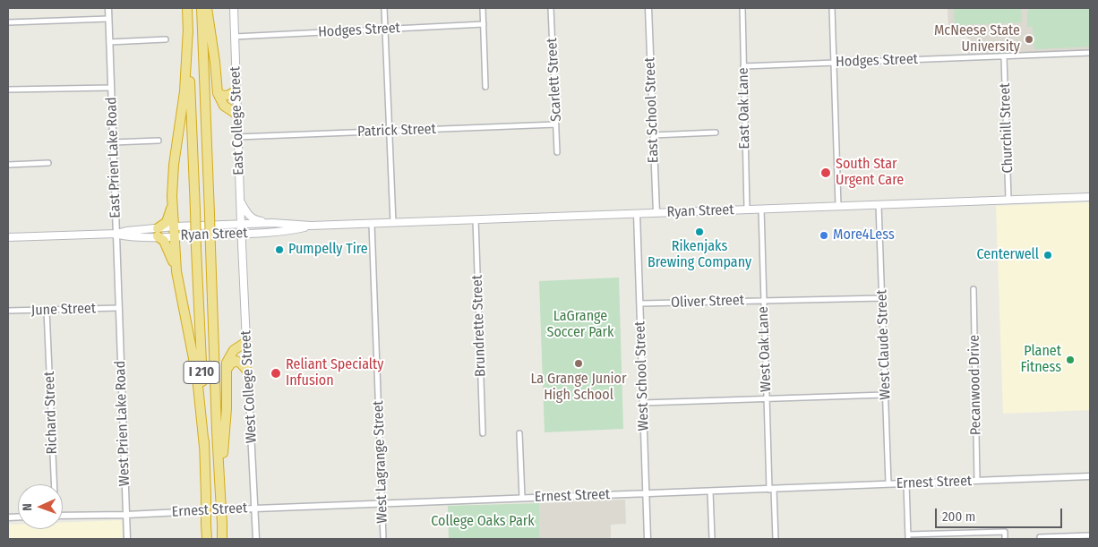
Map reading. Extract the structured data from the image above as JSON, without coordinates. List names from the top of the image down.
{
  "streets": {
    "highway": ["I 210"],
    "main road": ["East College Street", "Ryan Street", "West College Street"],
    "street": [
      "Hodges Street",
      "Scarlett Street",
      "East Oak Lane",
      "East School Street",
      "Churchill Street",
      "Patrick Street",
      "East Prien Lake Road",
      "Oliver Street",
      "June Street",
      "Brundrette Street",
      "West Claude Street",
      "West Oak Lane",
      "West School Street",
      "Pecanwood Drive",
      "Richard Street",
      "West Prien Lake Road",
      "West Lagrange Street",
      "Ernest Street"
    ]
  },
  "crossings": [
    ["Hodges Street", "East Oak Lane"],
    ["Hodges Street", "East College Street"],
    ["Hodges Street", "Churchill Street"],
    ["Scarlett Street", "Patrick Street"],
    ["East Oak Lane", "Ryan Street"],
    ["East School Street", "Ryan Street"],
    ["East College Street", "Patrick Street"],
    ["East College Street", "Ryan Street"],
    ["East College Street", "West College Street"],
    ["Churchill Street", "Ryan Street"],
    ["East Prien Lake Road", "Ryan Street"],
    ["East Prien Lake Road", "June Street"],
    ["East Prien Lake Road", "West Prien Lake Road"],
    ["Ryan Street", "Brundrette Street"],
    ["Ryan Street", "West Claude Street"],
    ["Ryan Street", "West Oak Lane"],
    ["Ryan Street", "West School Street"],
    ["Ryan Street", "West College Street"],
    ["Ryan Street", "West Lagrange Street"],
    ["Oliver Street", "West Claude Street"],
    ["Oliver Street", "West Oak Lane"],
    ["Oliver Street", "West School Street"],
    ["June Street", "Richard Street"],
    ["June Street", "West Prien Lake Road"],
    ["West Claude Street", "Ernest Street"],
    ["West Oak Lane", "Ernest Street"],
    ["West School Street", "Ernest Street"],
    ["Pecanwood Drive", "Ernest Street"],
    ["West College Street", "Ernest Street"],
    ["West Prien Lake Road", "Ernest Street"],
    ["West Lagrange Street", "Ernest Street"]
  ],
  "parks": ["LaGrange Soccer Park", "College Oaks Park"],
  "places": [
    "McNeese State University",
    "South Star Urgent Care",
    "Rikenjaks Brewing Company",
    "More4Less",
    "Pumpelly Tire",
    "Centerwell",
    "Planet Fitness",
    "La Grange Junior High School",
    "Reliant Specialty Infusion"
  ],
  "scale_bar": "200 m",
  "north": "left"
}
